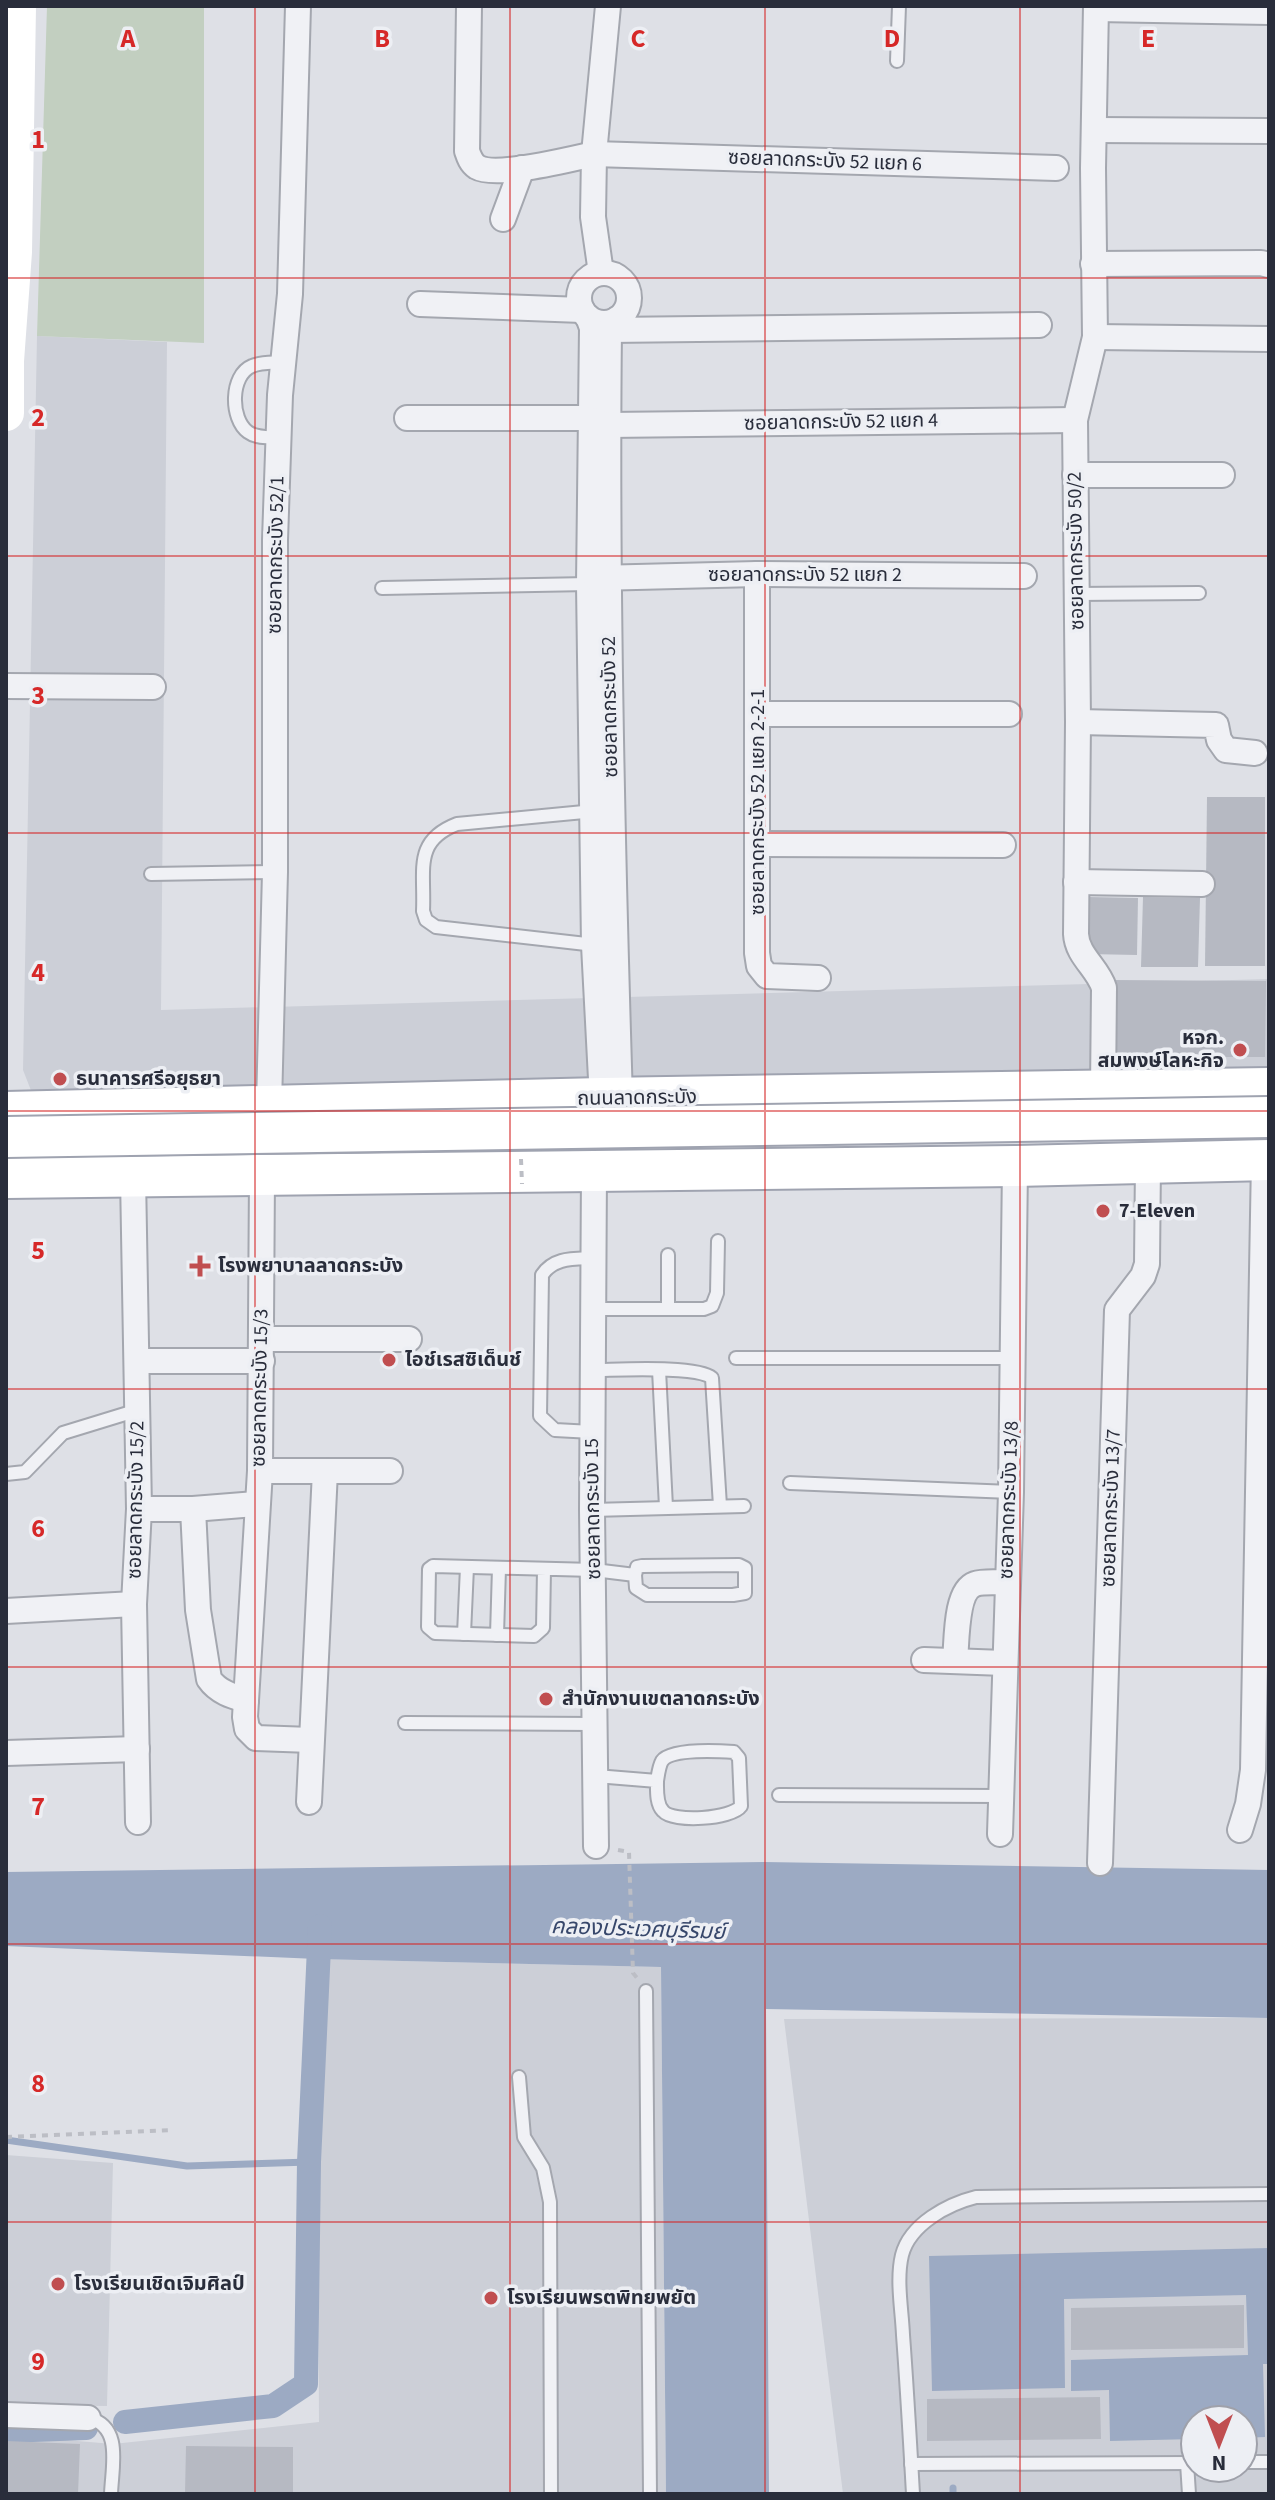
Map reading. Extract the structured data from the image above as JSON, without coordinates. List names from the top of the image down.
{
  "streets": {
    "main road": ["ถนนลาดกระบัง"],
    "street": [
      "ซอยลาดกระบัง 52 แยก 6",
      "ซอยลาดกระบัง 52 แยก 4",
      "ซอยลาดกระบัง 50/2",
      "ซอยลาดกระบัง 52/1",
      "ซอยลาดกระบัง 52 แยก 2",
      "ซอยลาดกระบัง 52",
      "ซอยลาดกระบัง 52 แยก 2-2-1",
      "ซอยลาดกระบัง 15/3",
      "ซอยลาดกระบัง 15/2",
      "ซอยลาดกระบัง 13/8",
      "ซอยลาดกระบัง 13/7",
      "ซอยลาดกระบัง 15"
    ]
  },
  "crossings": [
    ["ซอยลาดกระบัง 52 แยก 4", "ซอยลาดกระบัง 50/2"],
    ["ซอยลาดกระบัง 52 แยก 4", "ซอยลาดกระบัง 52"],
    ["ซอยลาดกระบัง 50/2", "ถนนลาดกระบัง"],
    ["ซอยลาดกระบัง 52/1", "ถนนลาดกระบัง"],
    ["ซอยลาดกระบัง 52 แยก 2", "ซอยลาดกระบัง 52"],
    ["ซอยลาดกระบัง 52 แยก 2", "ซอยลาดกระบัง 52 แยก 2-2-1"],
    ["ซอยลาดกระบัง 52", "ถนนลาดกระบัง"]
  ],
  "water": ["คลองประเวศบุรีรมย์"],
  "places": {
    "other": [
      "หจก. สมพงษ์โลหะกิจ",
      "ธนาคารศรีอยุธยา",
      "7-Eleven",
      "ไอช์เรสซิเด็นช์",
      "สำนักงานเขตลาดกระบัง",
      "โรงเรียนเชิดเจิมศิลป์",
      "โรงเรียนพรตพิทยพยัต"
    ],
    "health": ["โรงพยาบาลลาดกระบัง"]
  },
  "north": "bottom",
  "grid": {
    "columns": [
      "A",
      "B",
      "C",
      "D",
      "E"
    ],
    "rows": [
      "1",
      "2",
      "3",
      "4",
      "5",
      "6",
      "7",
      "8",
      "9"
    ]
  }
}
